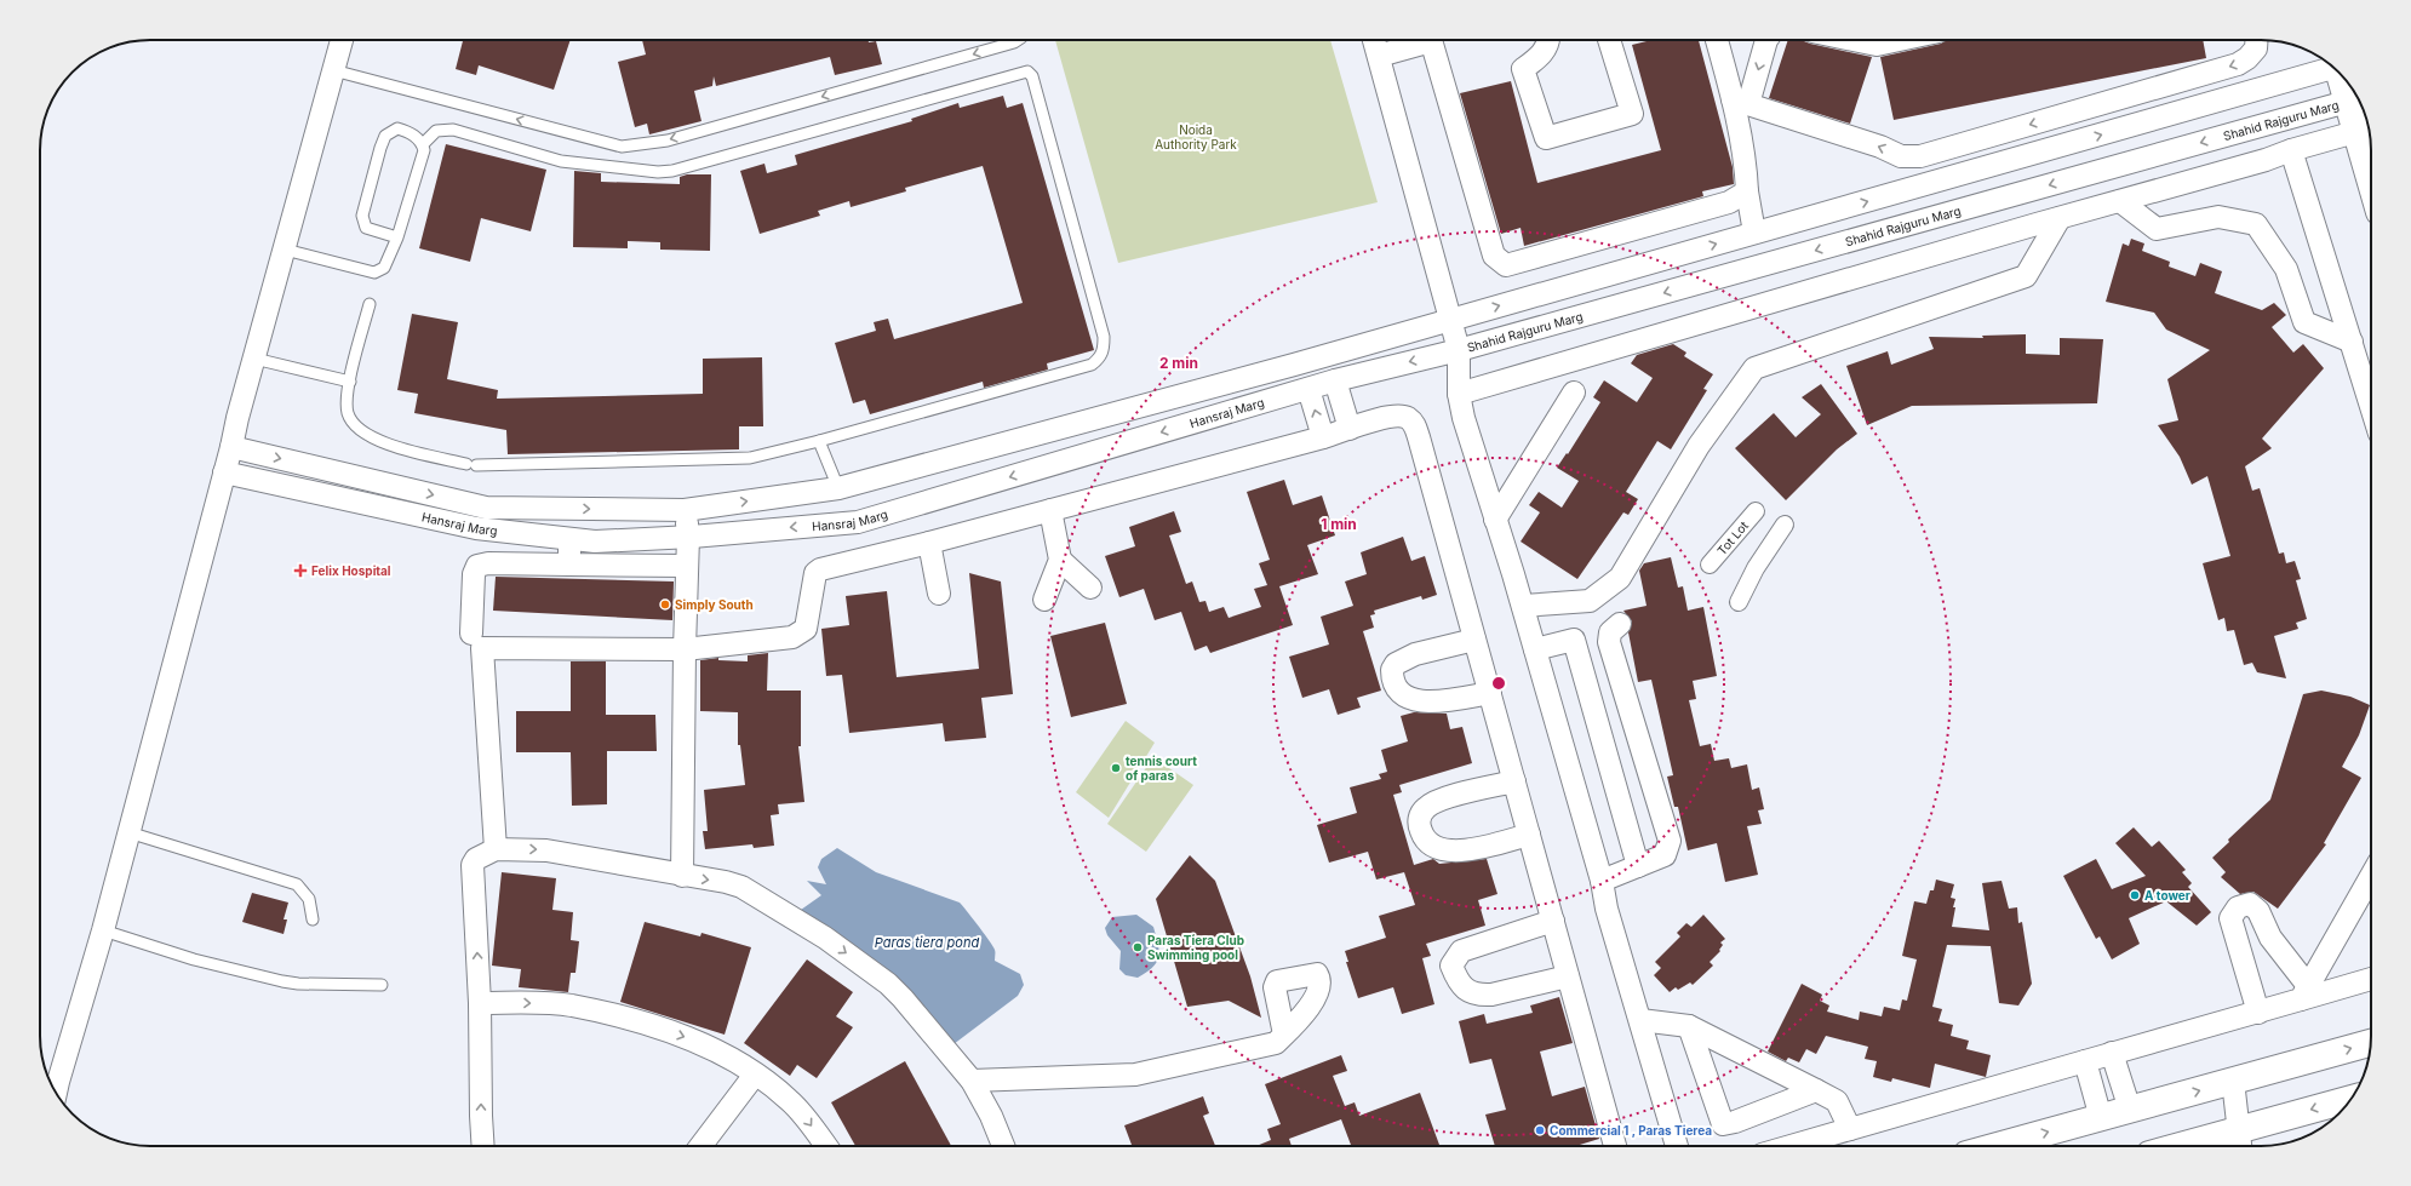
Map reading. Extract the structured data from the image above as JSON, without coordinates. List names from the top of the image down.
{
  "streets": {
    "street": ["Shahid Rajguru Marg", "Hansraj Marg", "Tot Lot"]
  },
  "crossings": [
    ["Shahid Rajguru Marg", "Hansraj Marg"]
  ],
  "water": ["Paras tiera pond"],
  "parks": ["Noida Authority Park"],
  "places": {
    "health": ["Felix Hospital"],
    "other": [
      "Simply South",
      "tennis court of paras",
      "A tower",
      "Paras Tiera Club Swimming pool",
      "Commercial 1 , Paras Tierea"
    ]
  },
  "rings": ["2 min", "1 min"]
}
